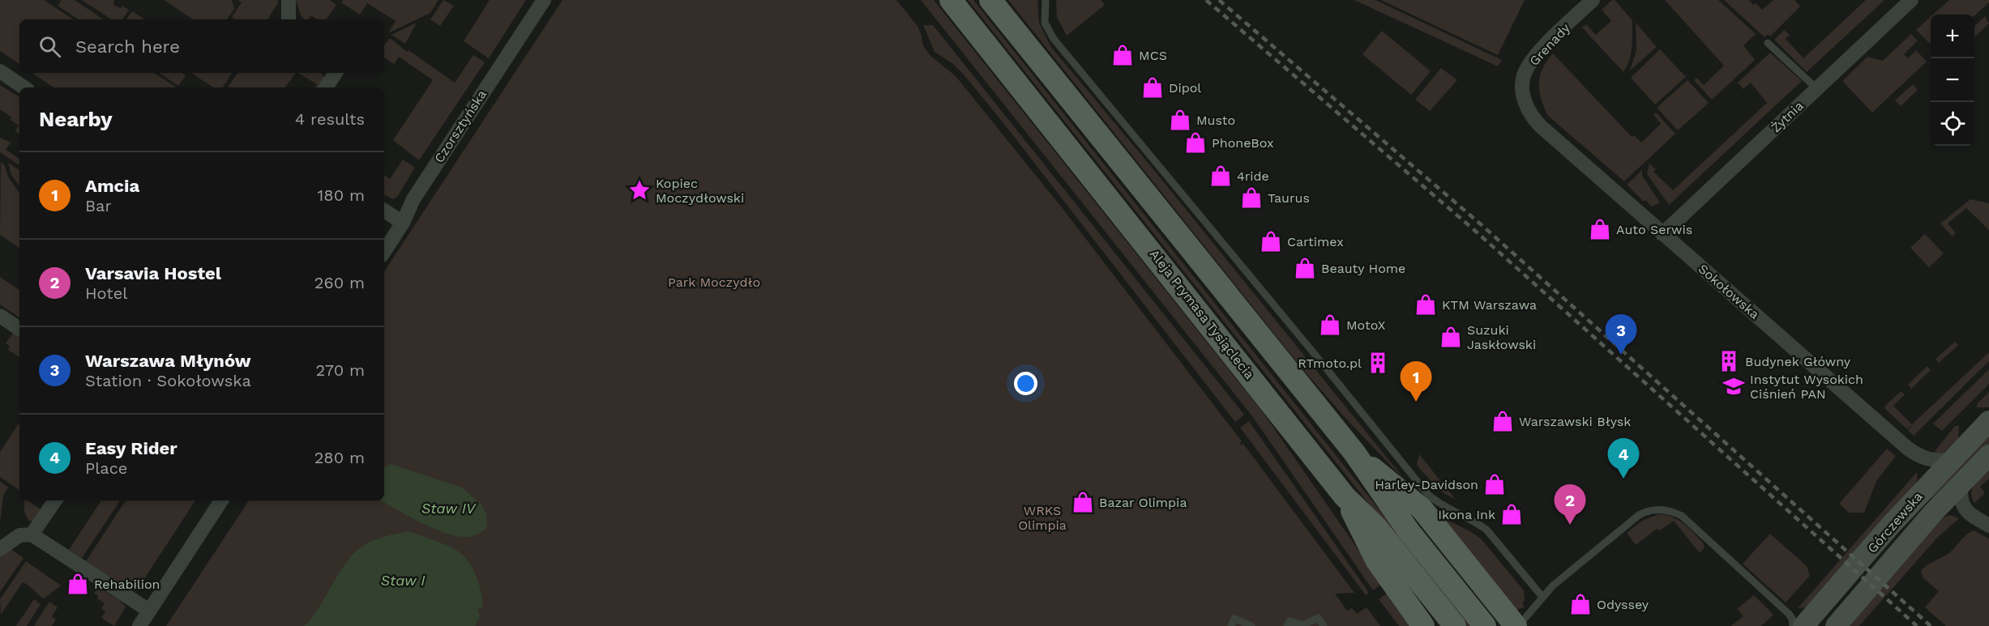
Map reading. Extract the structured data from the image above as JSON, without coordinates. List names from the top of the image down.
{
  "streets": {
    "main road": ["Aleja Prymasa Tysiąclecia", "Górczewska"],
    "street": [
      "Grenady",
      "Żytnia",
      "Czorsztyńska",
      "Sokołowska"
    ]
  },
  "crossings": [
    ["Grenady", "Sokołowska"],
    ["Żytnia", "Sokołowska"],
    ["Sokołowska", "Górczewska"]
  ],
  "water": ["Staw IV", "Staw I"],
  "parks": ["Park Moczydło", "WRKS Olimpia"],
  "places": {
    "shop": [
      "MCS",
      "Dipol",
      "Musto",
      "PhoneBox",
      "4ride",
      "Taurus",
      "Auto Serwis",
      "Cartimex",
      "Beauty Home",
      "KTM Warszawa",
      "MotoX",
      "Suzuki Jaskłowski",
      "Warszawski Błysk",
      "Harley-Davidson",
      "Bazar Olimpia",
      "Ikona Ink",
      "Rehabilion",
      "Odyssey"
    ],
    "place": ["Kopiec Moczydłowski"],
    "building": ["Budynek Główny", "RTmoto.pl"],
    "school or university": ["Instytut Wysokich Ciśnień PAN"]
  },
  "page": {
    "map_buttons": ["+", "−"],
    "search": "Search here",
    "heading": ["Nearby", "4 results"],
    "list": [
      {
        "mark": "1",
        "name": "Amcia",
        "note": "Bar",
        "value": "180 m"
      },
      {
        "mark": "2",
        "name": "Varsavia Hostel",
        "note": "Hotel",
        "value": "260 m"
      },
      {
        "mark": "3",
        "name": "Warszawa Młynów",
        "note": "Station · Sokołowska",
        "value": "270 m"
      },
      {
        "mark": "4",
        "name": "Easy Rider",
        "note": "Place",
        "value": "280 m"
      }
    ],
    "pins": [
      "3",
      "1",
      "4",
      "2"
    ]
  }
}
